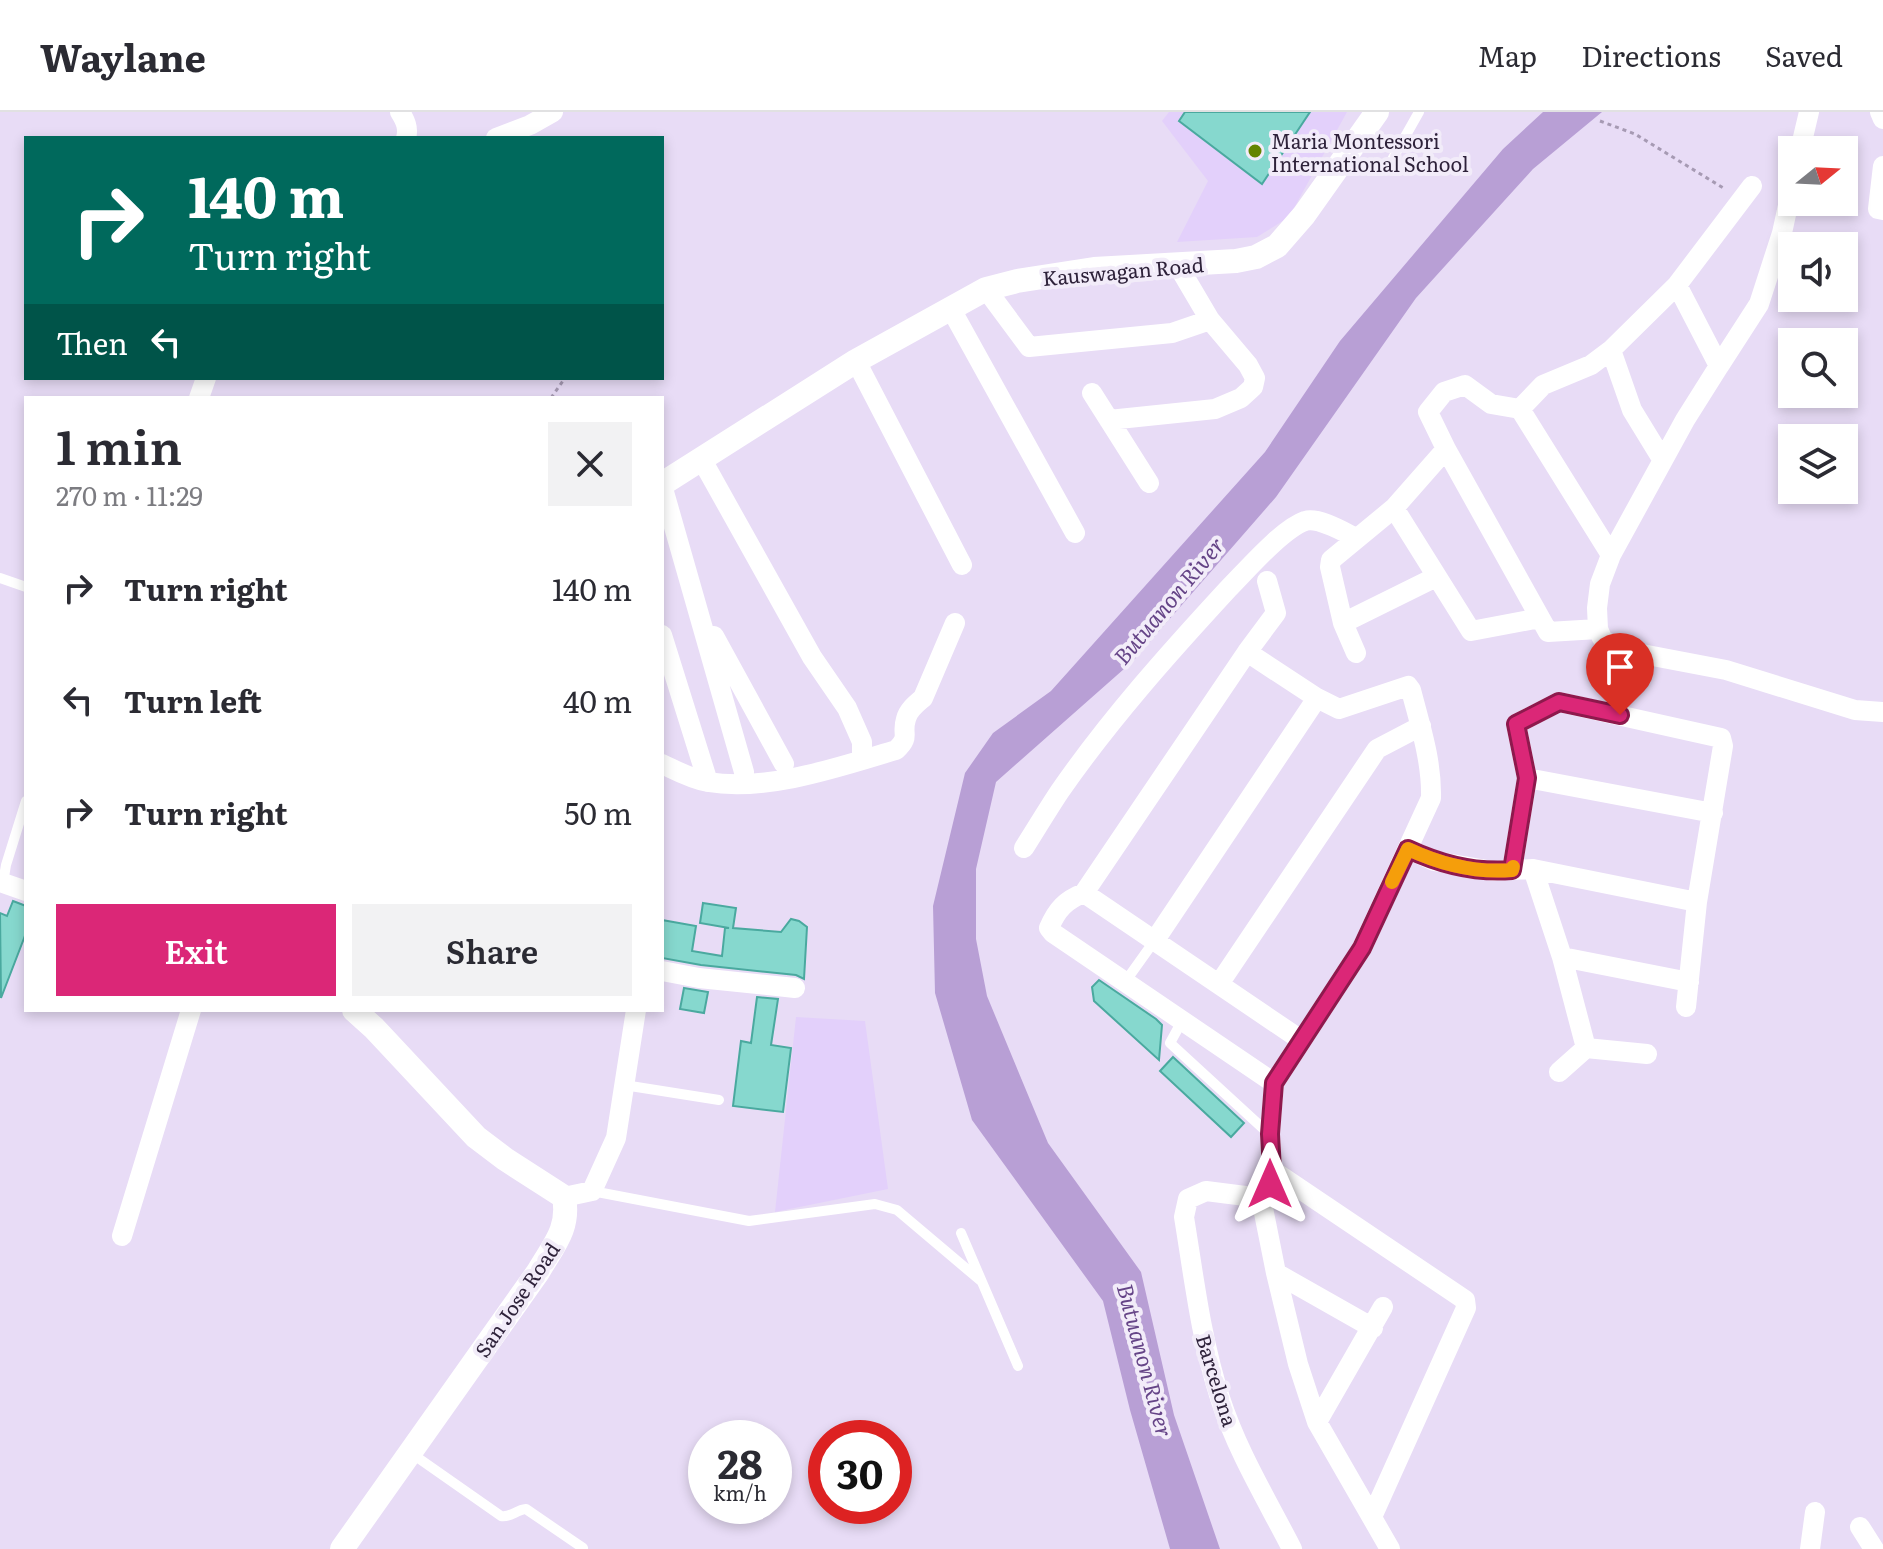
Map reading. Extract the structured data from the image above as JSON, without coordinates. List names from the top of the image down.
{
  "streets": {
    "street": ["Kauswagan Road", "San Jose Road", "Barcelona"]
  },
  "water": ["Butuanon River"],
  "places": ["Maria Montessori International School"],
  "north": "right",
  "page": {
    "header": "Waylane",
    "nav": ["Map", "Directions", "Saved"],
    "turn": ["140 m", "Turn right"],
    "then": "Then",
    "heading": ["1 min", "270 m · 11:29"],
    "list": [
      {
        "name": "Turn right",
        "value": "140 m"
      },
      {
        "name": "Turn left",
        "value": "40 m"
      },
      {
        "name": "Turn right",
        "value": "50 m"
      }
    ],
    "buttons": ["Exit", "Share"],
    "speed": "28 km/h",
    "limit": "30"
  }
}
